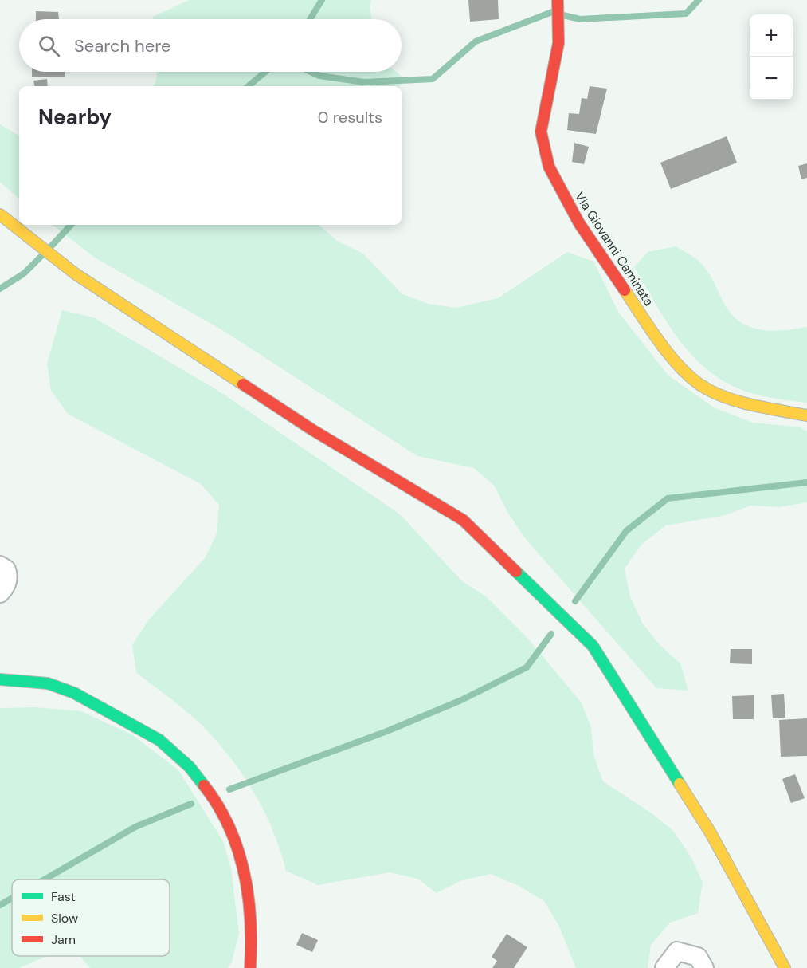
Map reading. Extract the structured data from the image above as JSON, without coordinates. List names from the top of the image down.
{
  "streets": {
    "main road": ["Via Giovanni Caminata"]
  },
  "legend": ["Fast", "Slow", "Jam"],
  "page": {
    "map_buttons": ["+", "−"],
    "search": "Search here",
    "heading": ["Nearby", "0 results"]
  }
}
